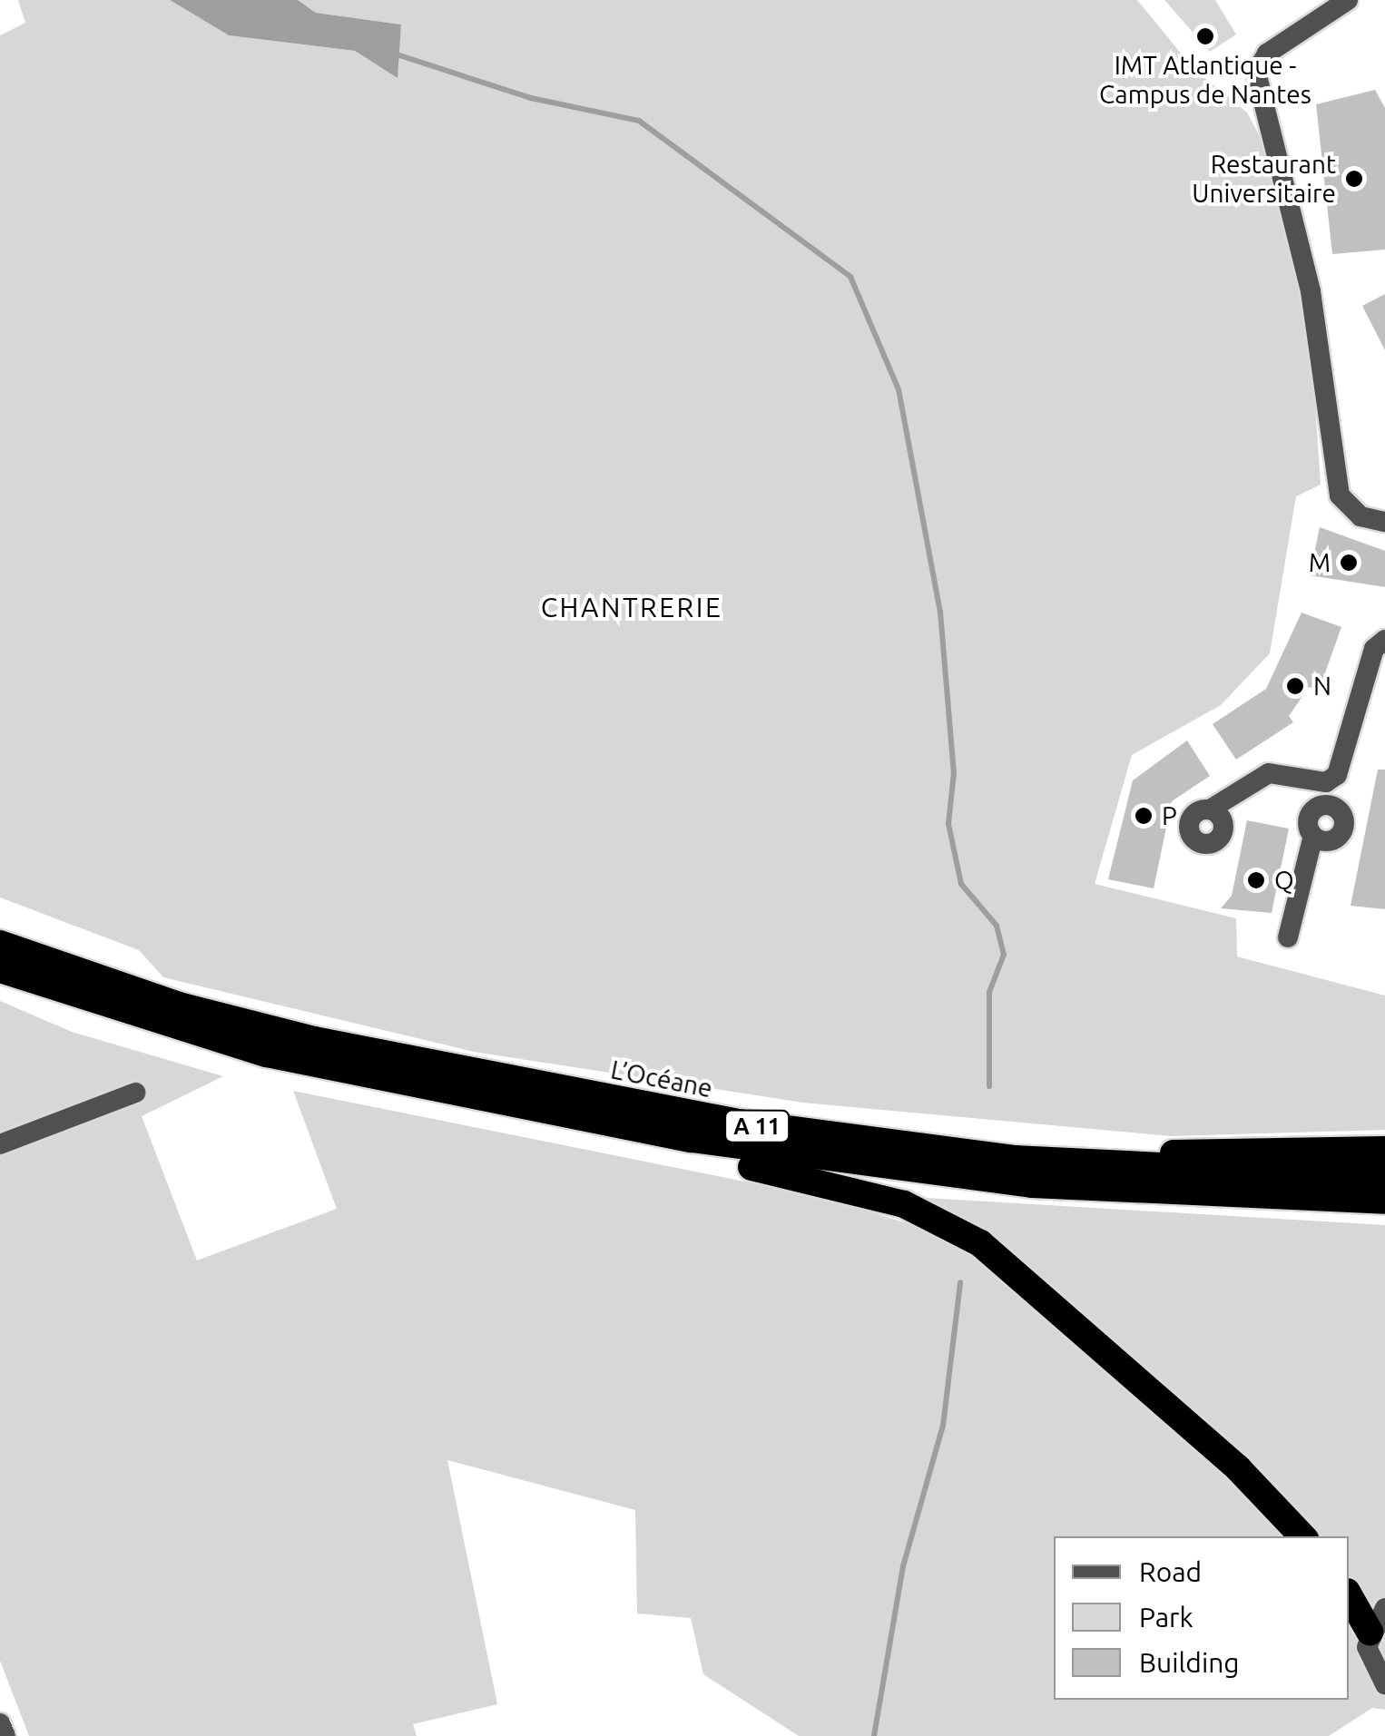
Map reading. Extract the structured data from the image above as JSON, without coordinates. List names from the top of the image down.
{
  "streets": {
    "highway": ["L’Océane", "A 11"]
  },
  "districts": ["CHANTRERIE"],
  "places": [
    "IMT Atlantique - Campus de Nantes",
    "Restaurant Universitaire",
    "M",
    "N",
    "P",
    "Q"
  ],
  "legend": ["Road", "Park", "Building"]
}
